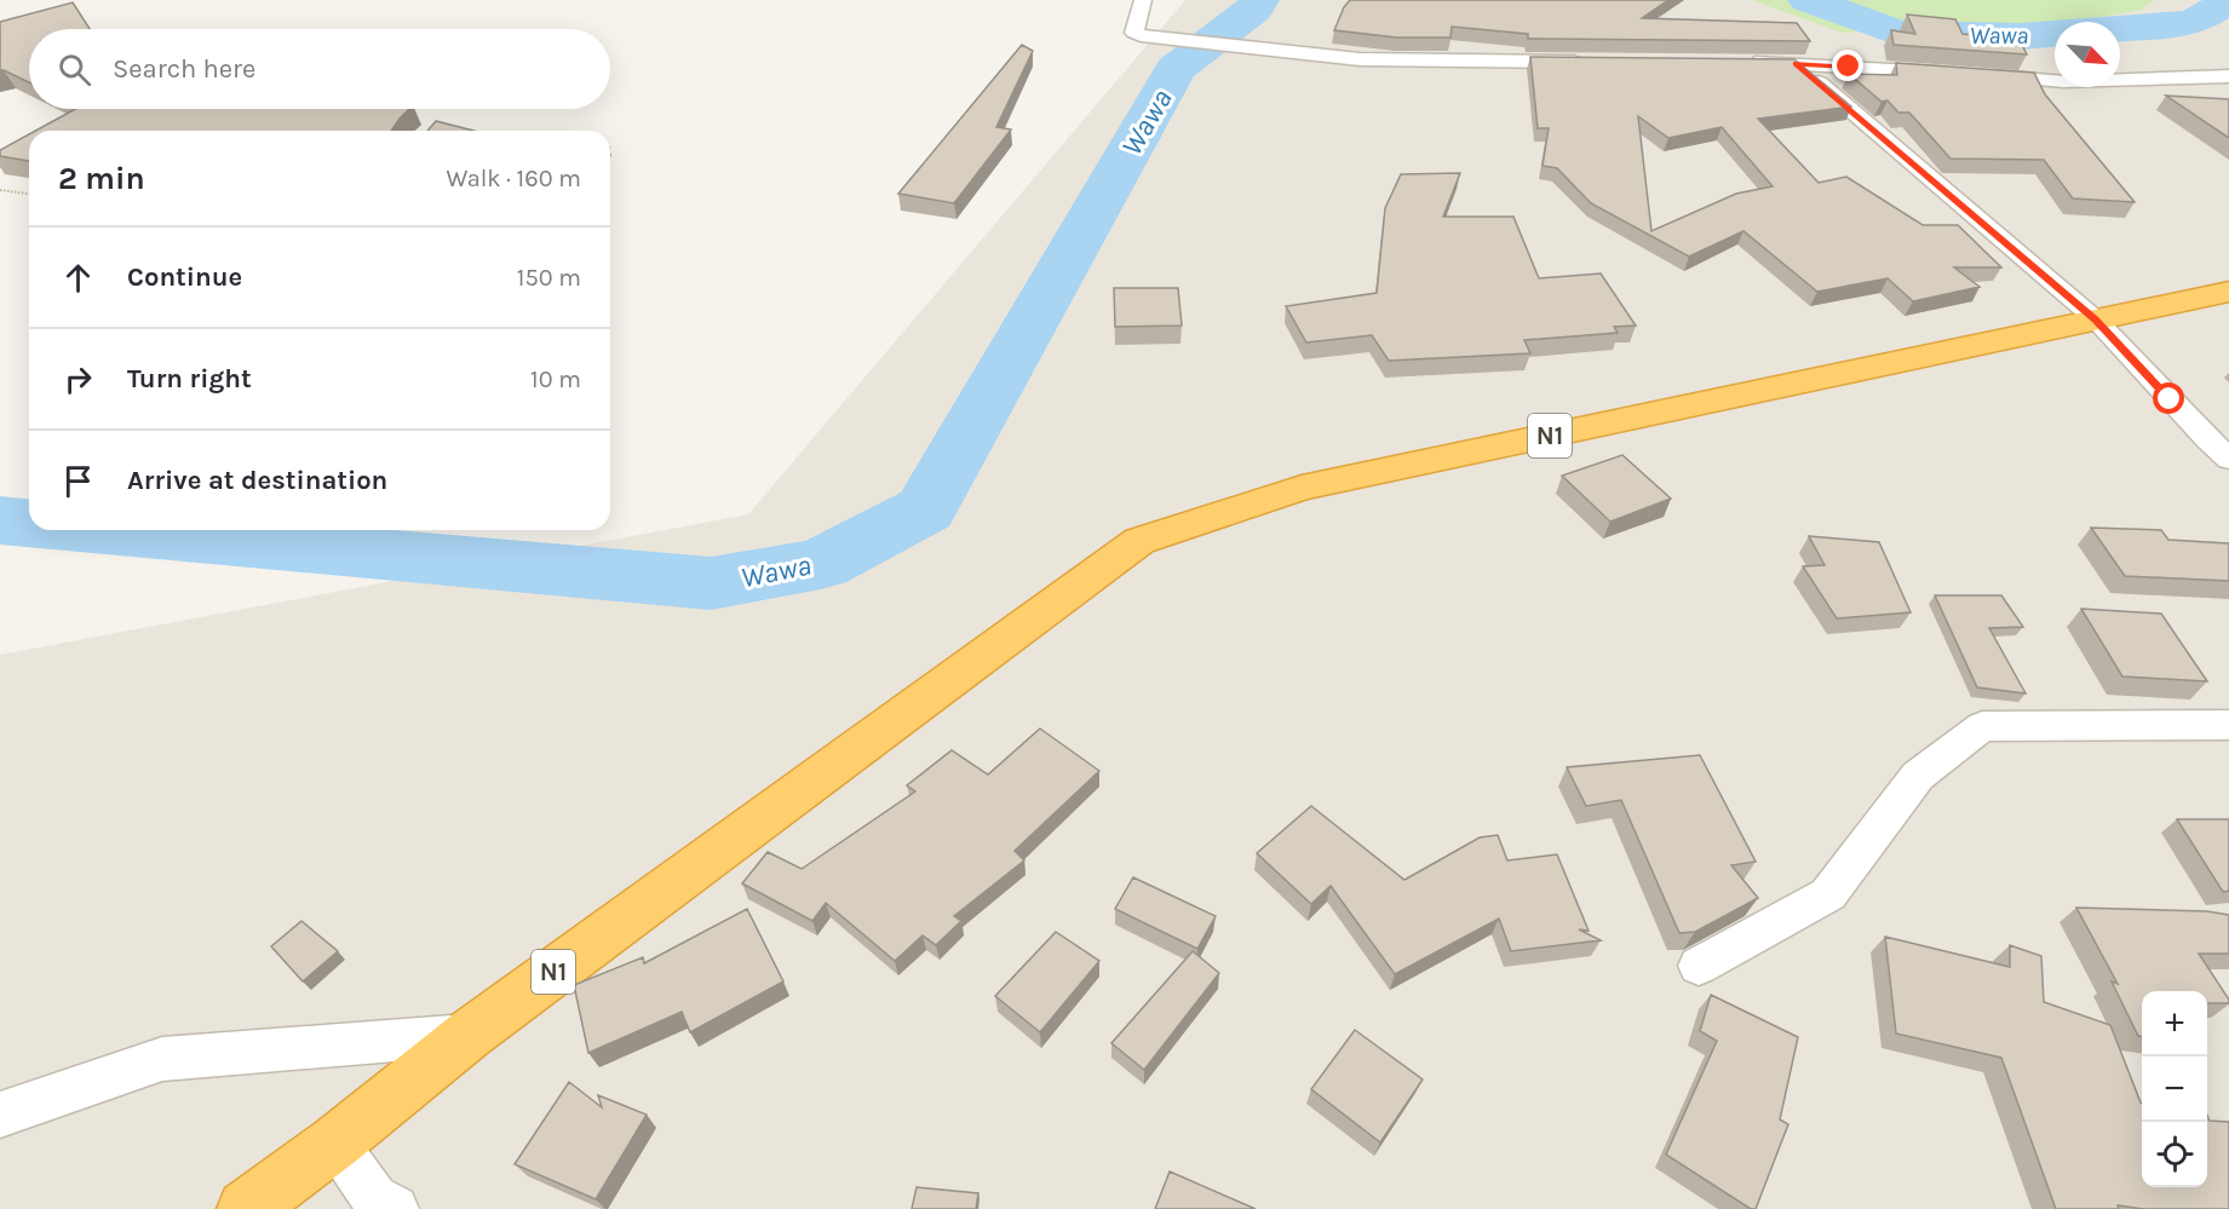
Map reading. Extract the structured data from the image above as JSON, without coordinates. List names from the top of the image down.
{
  "streets": {
    "highway": ["N1"]
  },
  "water": ["Wawa"],
  "north": "bottom right",
  "page": {
    "search": "Search here",
    "heading": ["2 min", "Walk · 160 m"],
    "list": [
      ["Continue", "150 m"],
      ["Turn right", "10 m"],
      "Arrive at destination"
    ],
    "map_buttons": ["+", "−"]
  }
}
